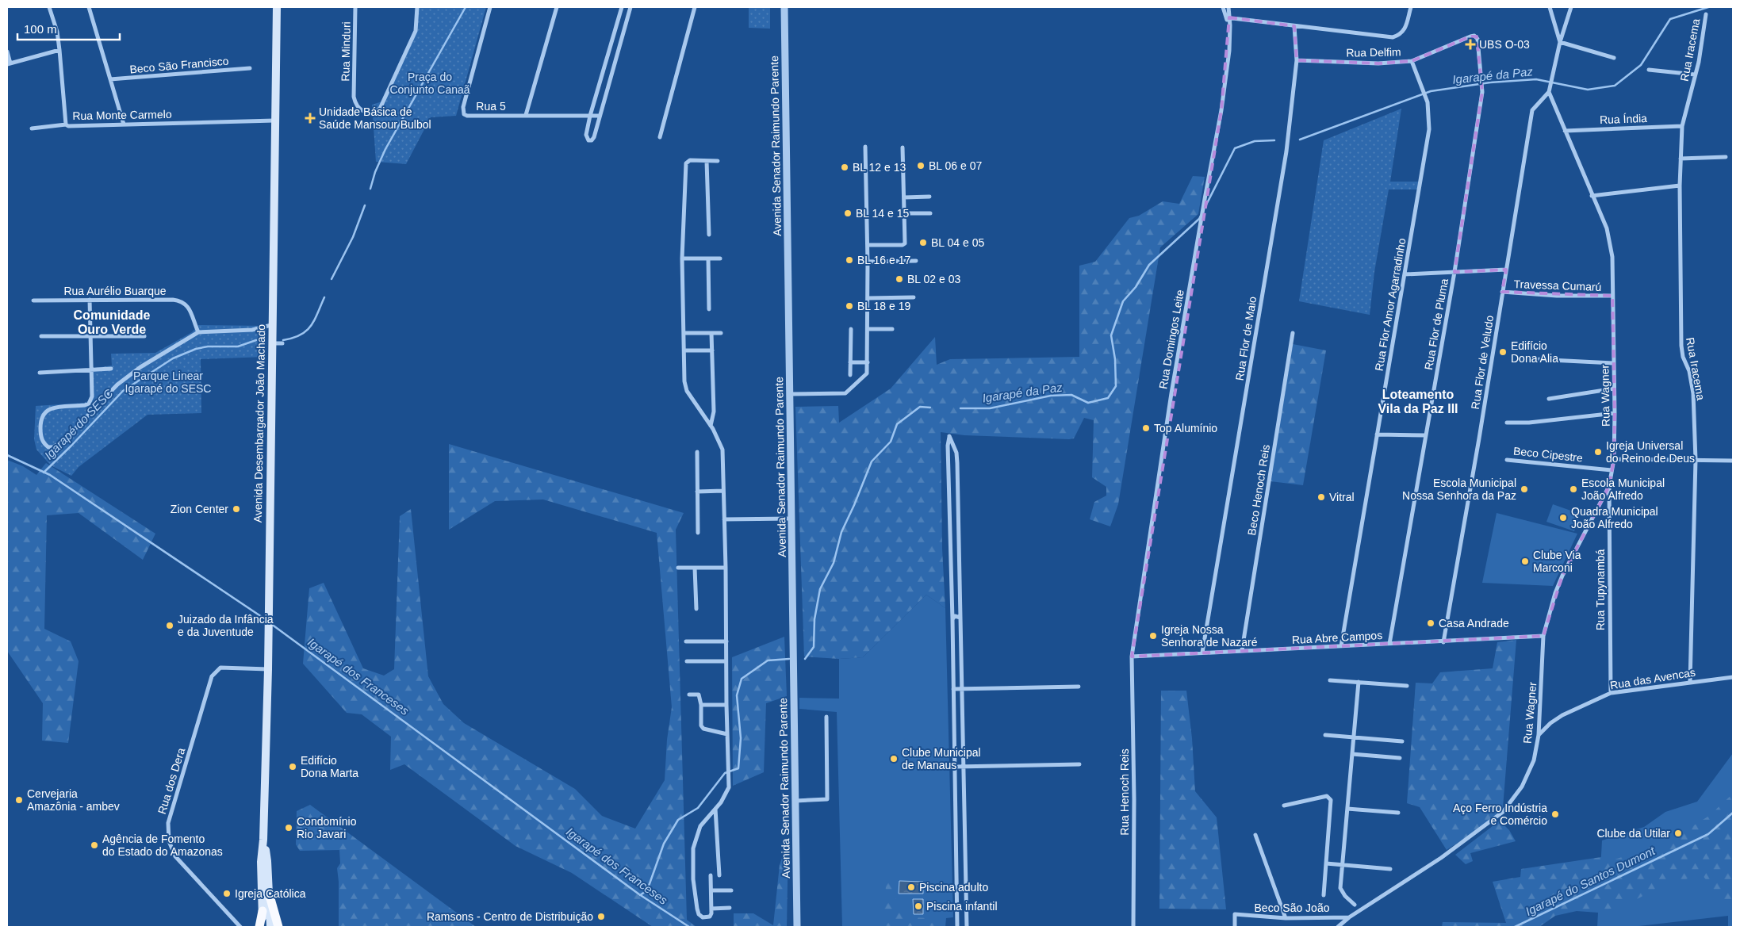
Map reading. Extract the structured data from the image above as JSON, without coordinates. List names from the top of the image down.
{
  "streets": {
    "main road": ["Avenida Desembargador João Machado"],
    "street": [
      "Rua Iracema",
      "Rua Minduri",
      "Rua Delfim",
      "Beco São Francisco",
      "Rua 5",
      "Rua Monte Carmelo",
      "Rua Índia",
      "Avenida Senador Raimundo Parente",
      "Travessa Cumarú",
      "Rua Aurélio Buarque",
      "Rua Flor Amor Agarradinho",
      "Rua Flor de Pluma",
      "Rua Flor de Maio",
      "Rua Domingos Leite",
      "Rua Flor de Veludo",
      "Rua Wagner",
      "Beco Cipestre",
      "Beco Henoch Reis",
      "Rua Tupynambá",
      "Rua Abre Campos",
      "Rua das Avencas",
      "Rua dos Dera",
      "Rua Henoch Reis",
      "Beco São João"
    ]
  },
  "crossings": [
    ["Rua Iracema", "Rua Índia"],
    ["Rua Iracema", "Rua das Avencas"],
    ["Rua Delfim", "Rua Flor Amor Agarradinho"],
    ["Rua Delfim", "Rua Flor de Pluma"],
    ["Rua Delfim", "Rua Flor de Maio"],
    ["Rua Monte Carmelo", "Avenida Desembargador João Machado"],
    ["Rua Índia", "Rua Wagner"],
    ["Travessa Cumarú", "Rua Flor de Veludo"],
    ["Travessa Cumarú", "Rua Wagner"],
    ["Rua Flor Amor Agarradinho", "Rua Abre Campos"],
    ["Rua Flor de Pluma", "Rua Abre Campos"],
    ["Rua Flor de Maio", "Rua Abre Campos"],
    ["Rua Domingos Leite", "Rua Abre Campos"],
    ["Rua Domingos Leite", "Rua Henoch Reis"],
    ["Rua Flor de Veludo", "Rua Wagner"],
    ["Rua Flor de Veludo", "Rua Abre Campos"],
    ["Rua Wagner", "Beco Cipestre"],
    ["Rua Wagner", "Rua Tupynambá"],
    ["Rua Wagner", "Rua Abre Campos"],
    ["Rua Wagner", "Rua das Avencas"],
    ["Rua Wagner", "Beco São João"],
    ["Avenida Desembargador João Machado", "Rua dos Dera"],
    ["Beco Henoch Reis", "Rua Abre Campos"],
    ["Rua Tupynambá", "Rua das Avencas"],
    ["Rua Abre Campos", "Rua Henoch Reis"]
  ],
  "districts": ["Comunidade Ouro Verde", "Loteamento Vila da Paz III"],
  "water": [
    "Igarapé da Paz",
    "Igarapé do SESC",
    "Igarapé dos Franceses",
    "Igarapé do Santos Dumont"
  ],
  "parks": ["Praça do Conjunto Canaã", "Parque Linear Igarapé do SESC"],
  "places": {
    "health": ["UBS O-03", "Unidade Básica de Saúde Mansour Bulbol"],
    "other": [
      "BL 06 e 07",
      "BL 12 e 13",
      "BL 14 e 15",
      "BL 04 e 05",
      "BL 16 e 17",
      "BL 02 e 03",
      "BL 18 e 19",
      "Edifício Dona Alia",
      "Top Alumínio",
      "Igreja Universal do Reino de Deus",
      "Escola Municipal Nossa Senhora da Paz",
      "Escola Municipal João Alfredo",
      "Vitral",
      "Zion Center",
      "Quadra Municipal João Alfredo",
      "Clube Via Marconi",
      "Casa Andrade",
      "Juizado da Infância e da Juventude",
      "Igreja Nossa Senhora de Nazaré",
      "Clube Municipal de Manaus",
      "Edifício Dona Marta",
      "Cervejaria Amazônia - ambev",
      "Aço Ferro Indústria e Comércio",
      "Condomínio Rio Javari",
      "Clube da Utilar",
      "Agência de Fomento do Estado do Amazonas",
      "Piscina adulto",
      "Igreja Católica",
      "Piscina infantil",
      "Ramsons - Centro de Distribuição"
    ]
  },
  "scale_bar": "100 m"
}
